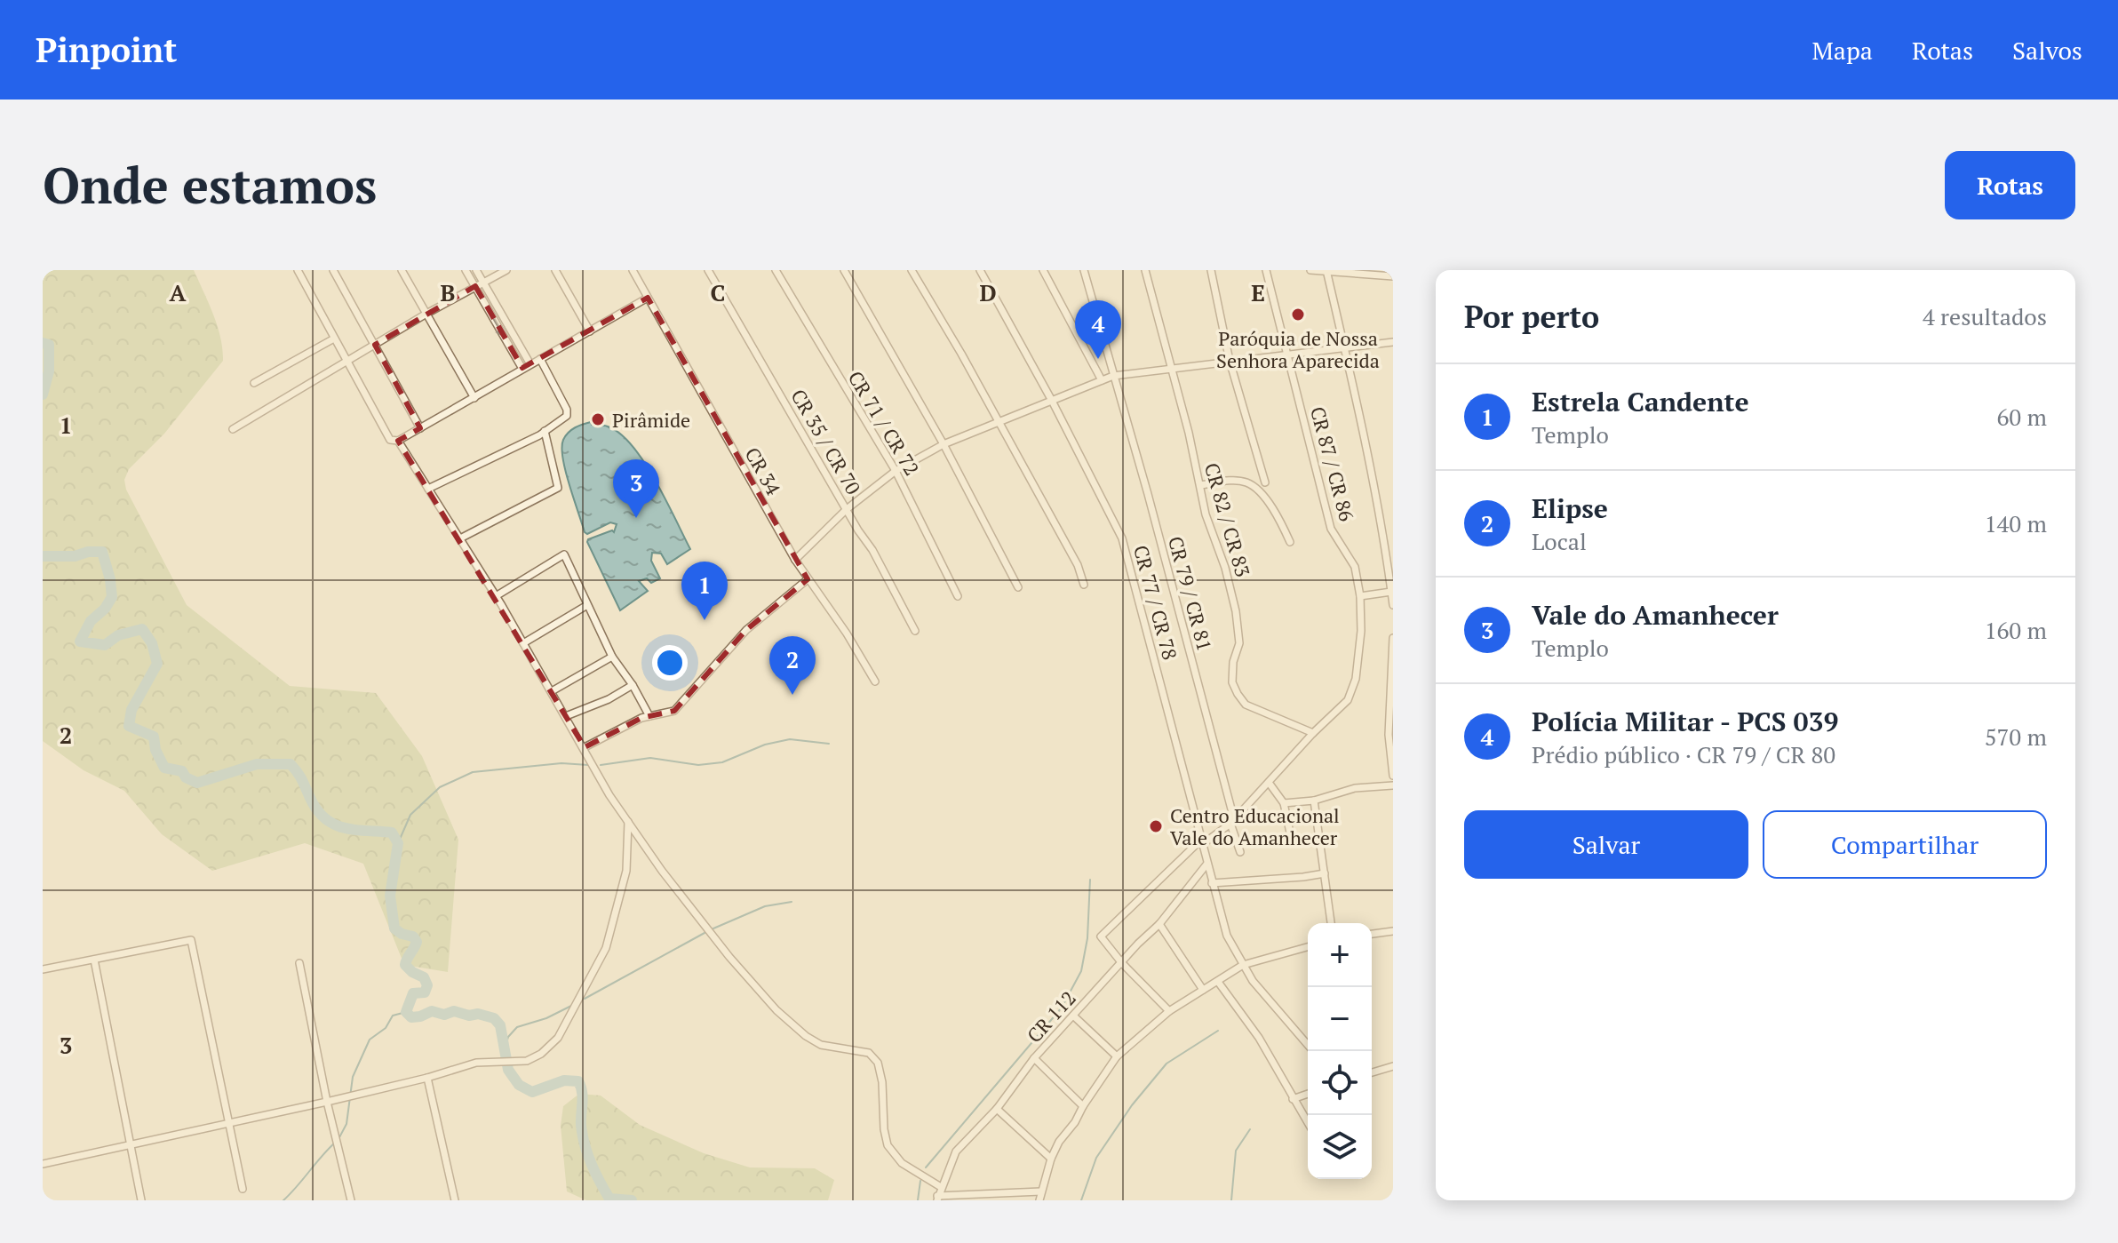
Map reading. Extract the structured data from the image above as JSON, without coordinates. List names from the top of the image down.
{
  "streets": {
    "street": [
      "CR 71 / CR 72",
      "CR 35 / CR 70",
      "CR 87 / CR 86",
      "CR 34",
      "CR 82 / CR 83",
      "CR 79 / CR 81",
      "CR 77 / CR 78",
      "CR 112"
    ]
  },
  "crossings": [
    ["CR 87 / CR 86", "CR 82 / CR 83"],
    ["CR 87 / CR 86", "CR 79 / CR 81"],
    ["CR 87 / CR 86", "CR 77 / CR 78"],
    ["CR 87 / CR 86", "CR 112"],
    ["CR 77 / CR 78", "CR 112"]
  ],
  "places": ["Paróquia de Nossa Senhora Aparecida", "Pirâmide", "Centro Educacional Vale do Amanhecer"],
  "page": {
    "header": "Pinpoint",
    "nav": ["Mapa", "Rotas", "Salvos"],
    "buttons": [
      "Rotas",
      ["Salvar", "Compartilhar"]
    ],
    "title": "Onde estamos",
    "heading": ["Por perto", "4 resultados"],
    "pins": [
      "4",
      "3",
      "1",
      "2"
    ],
    "list": [
      {
        "mark": "1",
        "name": "Estrela Candente",
        "note": "Templo",
        "value": "60 m"
      },
      {
        "mark": "2",
        "name": "Elipse",
        "note": "Local",
        "value": "140 m"
      },
      {
        "mark": "3",
        "name": "Vale do Amanhecer",
        "note": "Templo",
        "value": "160 m"
      },
      {
        "mark": "4",
        "name": "Polícia Militar - PCS 039",
        "note": "Prédio público · CR 79 / CR 80",
        "value": "570 m"
      }
    ],
    "map_buttons": ["+", "−"]
  },
  "grid": {
    "columns": [
      "A",
      "B",
      "C",
      "D",
      "E"
    ],
    "rows": ["1", "2", "3"]
  }
}
